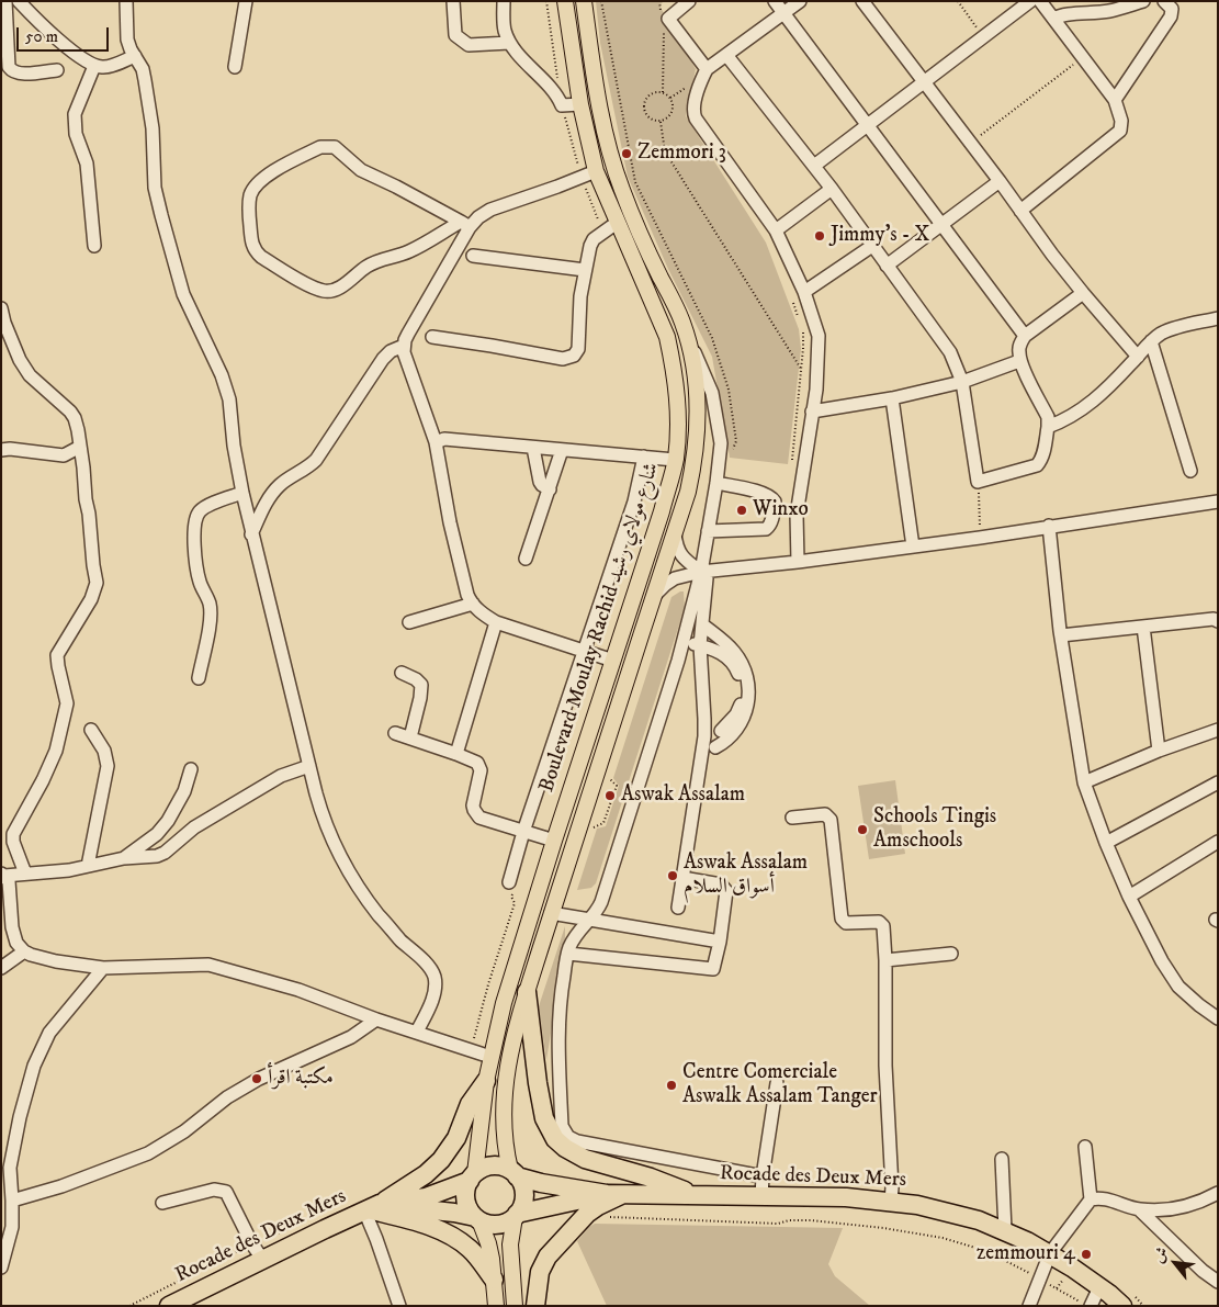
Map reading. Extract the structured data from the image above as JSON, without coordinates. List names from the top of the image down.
{
  "streets": {
    "highway": ["Rocade des Deux Mers"],
    "main road": ["Boulevard Moulay Rachid شارع مولاي رشيد"]
  },
  "crossings": [
    ["Boulevard Moulay Rachid شارع مولاي رشيد", "Rocade des Deux Mers"]
  ],
  "places": [
    "Zemmori 3",
    "Jimmy's - X",
    "Winxo",
    "Aswak Assalam",
    "Schools Tingis Amschools",
    "Aswak Assalam أسواق السلام",
    "مكتبة اقرأ",
    "Centre Comerciale Aswalk Assalam Tanger",
    "zemmouri 4"
  ],
  "scale_bar": "50 m",
  "north": "top left"
}
